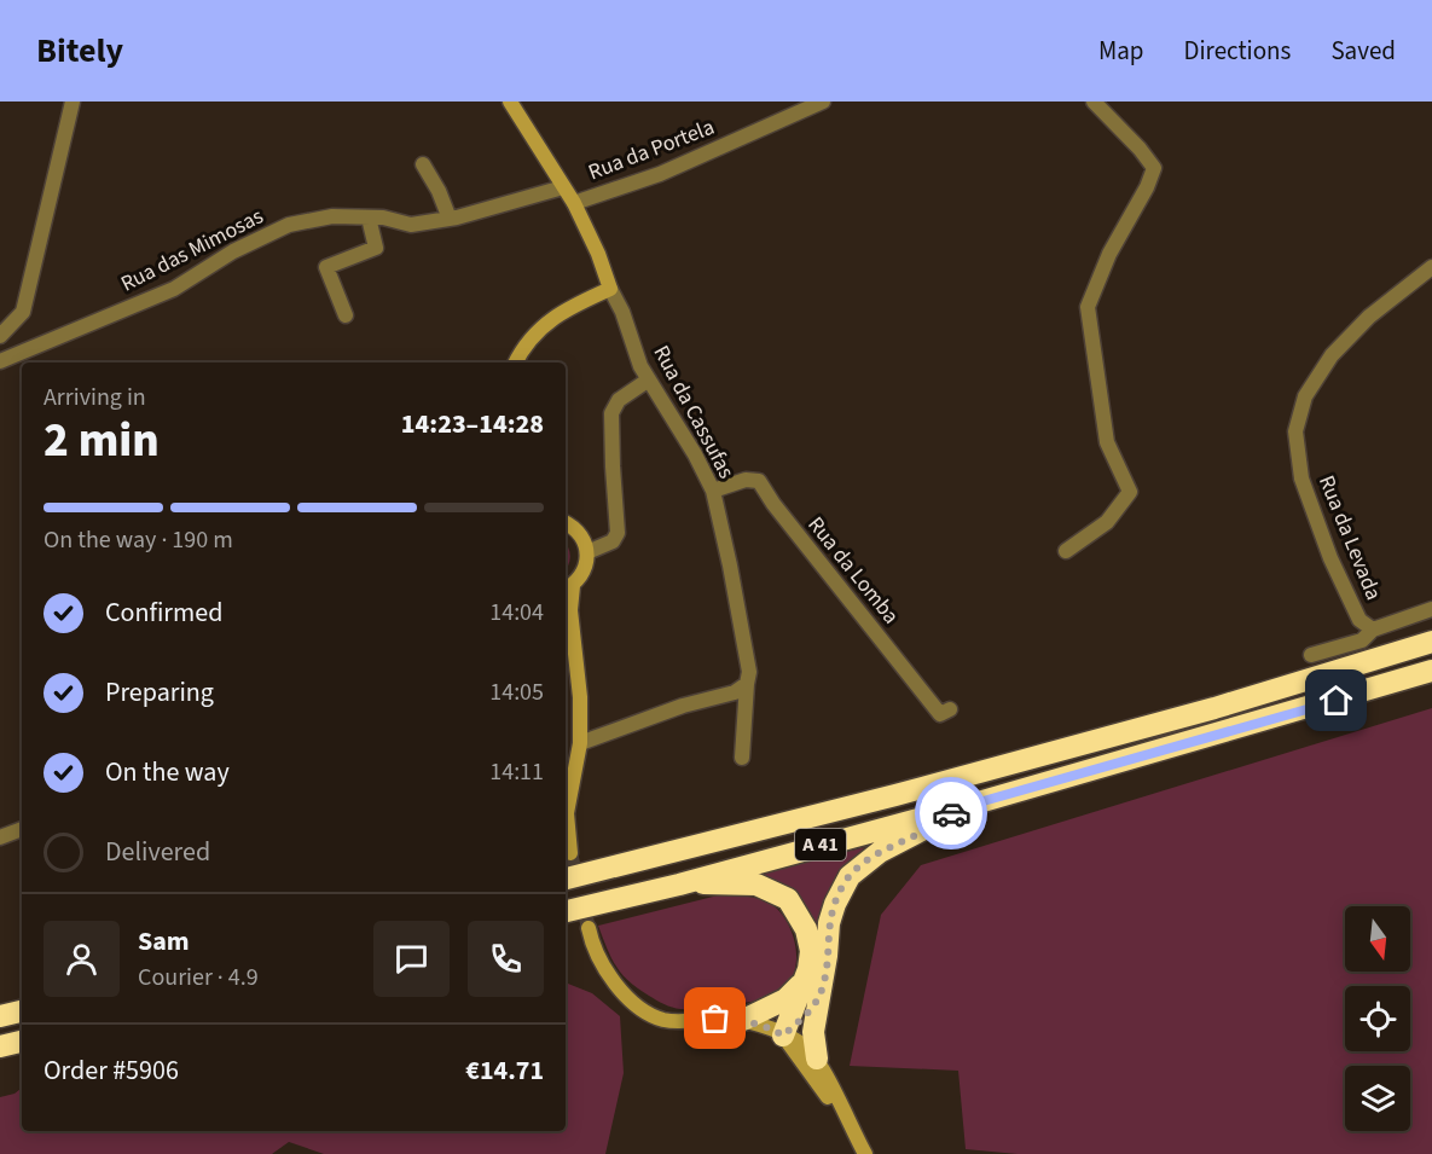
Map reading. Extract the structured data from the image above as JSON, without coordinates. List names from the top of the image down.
{
  "streets": {
    "highway": ["A 41"],
    "main road": ["Rua da Cassufas"],
    "street": [
      "Rua da Portela",
      "Rua das Mimosas",
      "Rua da Levada",
      "Rua da Lomba"
    ]
  },
  "crossings": [
    ["Rua da Portela", "Rua da Cassufas"],
    ["Rua das Mimosas", "Rua da Cassufas"],
    ["Rua da Cassufas", "Rua da Lomba"]
  ],
  "north": "bottom",
  "page": {
    "header": "Bitely",
    "nav": ["Map", "Directions", "Saved"],
    "heading": ["2 min", "Arriving in", "14:23–14:28"],
    "panel": [
      "Sam",
      "Courier · 4.9",
      "Order #5906",
      "€14.71"
    ],
    "bar": "On the way · 190 m",
    "list": [
      ["Confirmed", "14:04"],
      ["Preparing", "14:05"],
      ["On the way", "14:11"],
      "Delivered"
    ]
  }
}
